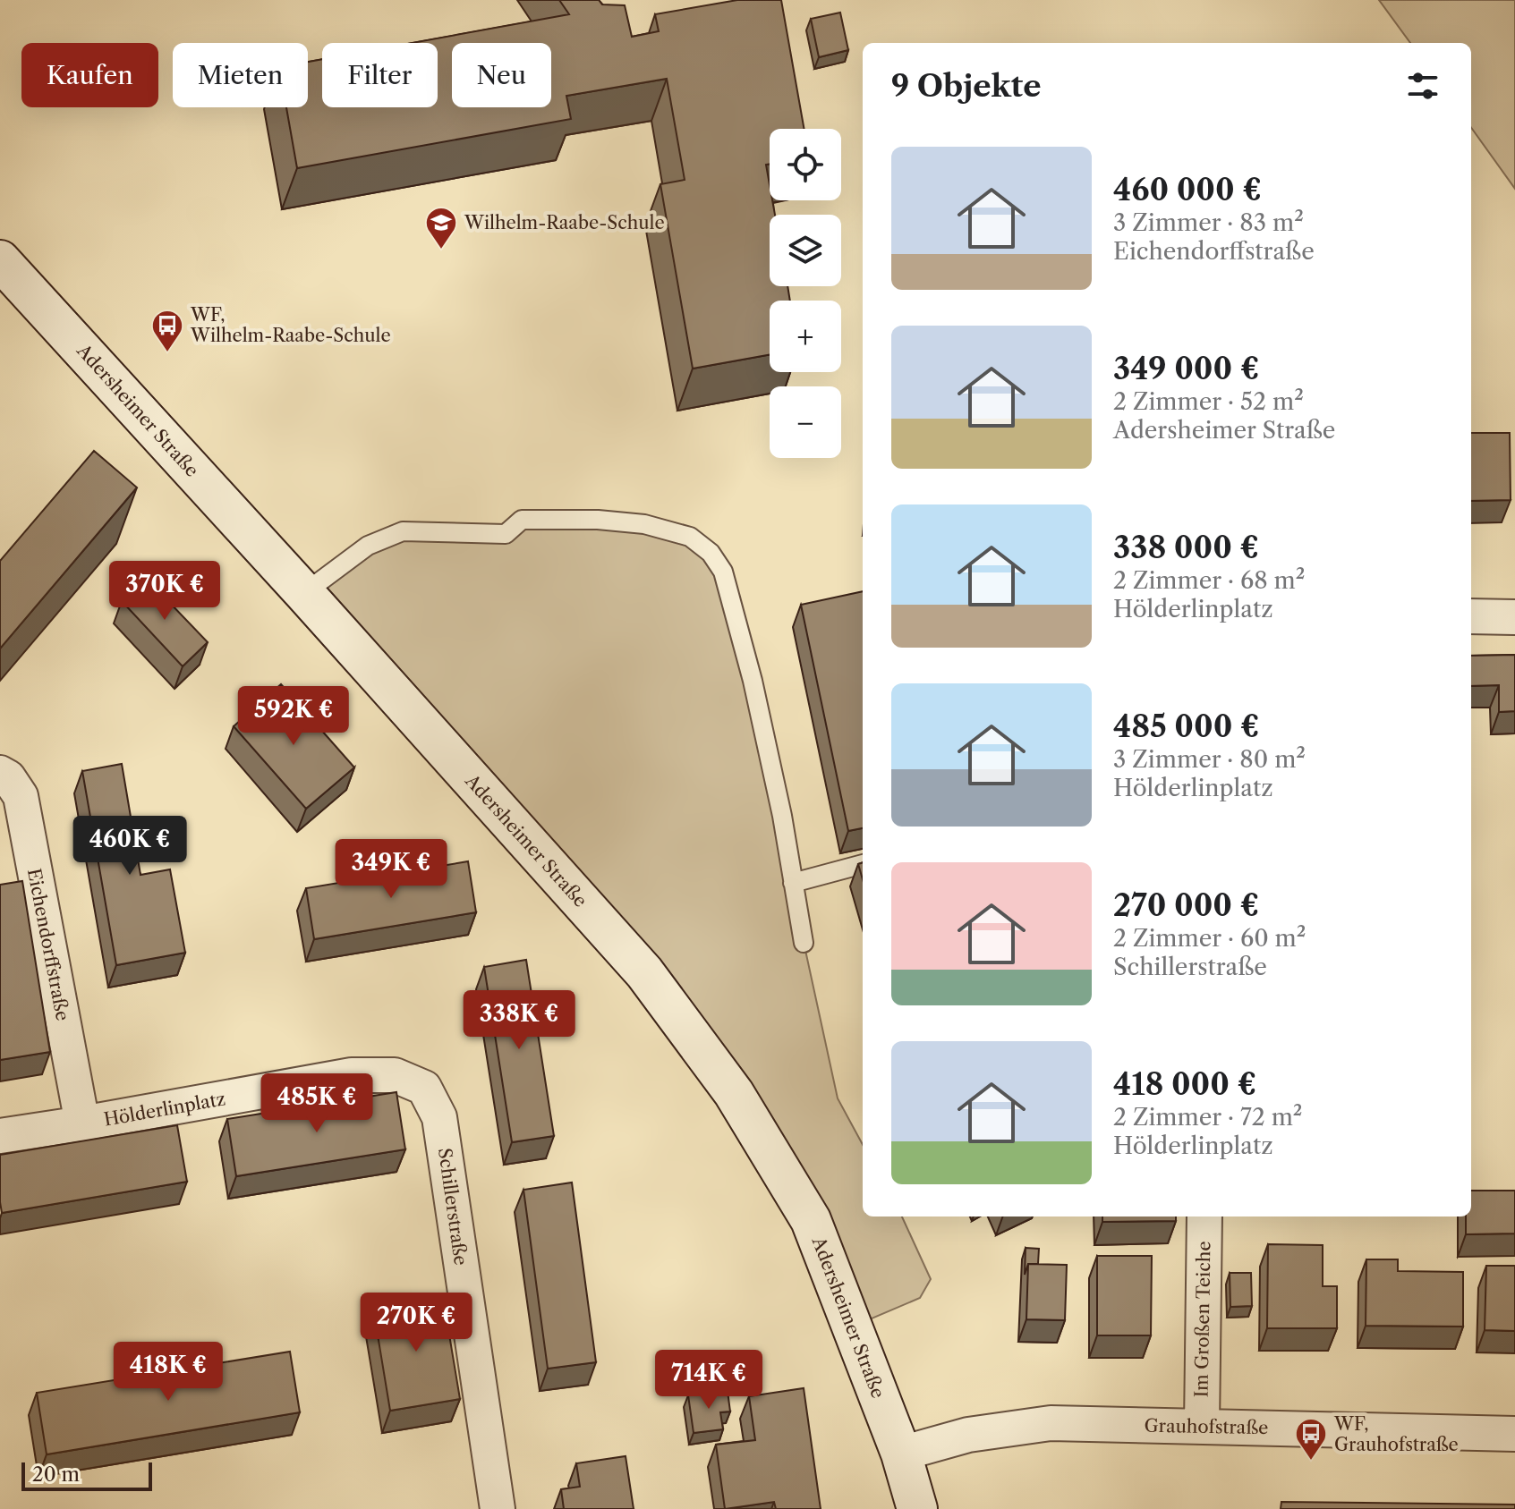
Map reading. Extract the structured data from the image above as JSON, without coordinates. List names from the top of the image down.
{
  "streets": {
    "main road": ["Adersheimer Straße"],
    "street": [
      "Eichendorffstraße",
      "Hölderlinplatz",
      "Schillerstraße",
      "Im Großen Teiche",
      "Grauhofstraße"
    ]
  },
  "crossings": [
    ["Adersheimer Straße", "Grauhofstraße"],
    ["Eichendorffstraße", "Hölderlinplatz"],
    ["Hölderlinplatz", "Schillerstraße"],
    ["Im Großen Teiche", "Grauhofstraße"]
  ],
  "places": {
    "school or university": ["Wilhelm-Raabe-Schule"],
    "bus stop": ["WF, Wilhelm-Raabe-Schule", "WF, Grauhofstraße"]
  },
  "scale_bar": "20 m",
  "page": {
    "chip": [
      "Kaufen",
      "Mieten",
      "Filter",
      "Neu"
    ],
    "heading": "9 Objekte",
    "map_buttons": ["+", "−"],
    "list": [
      {
        "name": "460 000 €",
        "note": "3 Zimmer · 83 m² · Eichendorffstraße"
      },
      {
        "name": "349 000 €",
        "note": "2 Zimmer · 52 m² · Adersheimer Straße"
      },
      {
        "name": "338 000 €",
        "note": "2 Zimmer · 68 m² · Hölderlinplatz"
      },
      {
        "name": "485 000 €",
        "note": "3 Zimmer · 80 m² · Hölderlinplatz"
      },
      {
        "name": "270 000 €",
        "note": "2 Zimmer · 60 m² · Schillerstraße"
      },
      {
        "name": "418 000 €",
        "note": "2 Zimmer · 72 m² · Hölderlinplatz"
      }
    ],
    "price": [
      "370K €",
      "592K €",
      "460K €",
      "349K €",
      "338K €",
      "485K €",
      "270K €",
      "418K €",
      "714K €"
    ],
    "scale": "20 m"
  }
}
